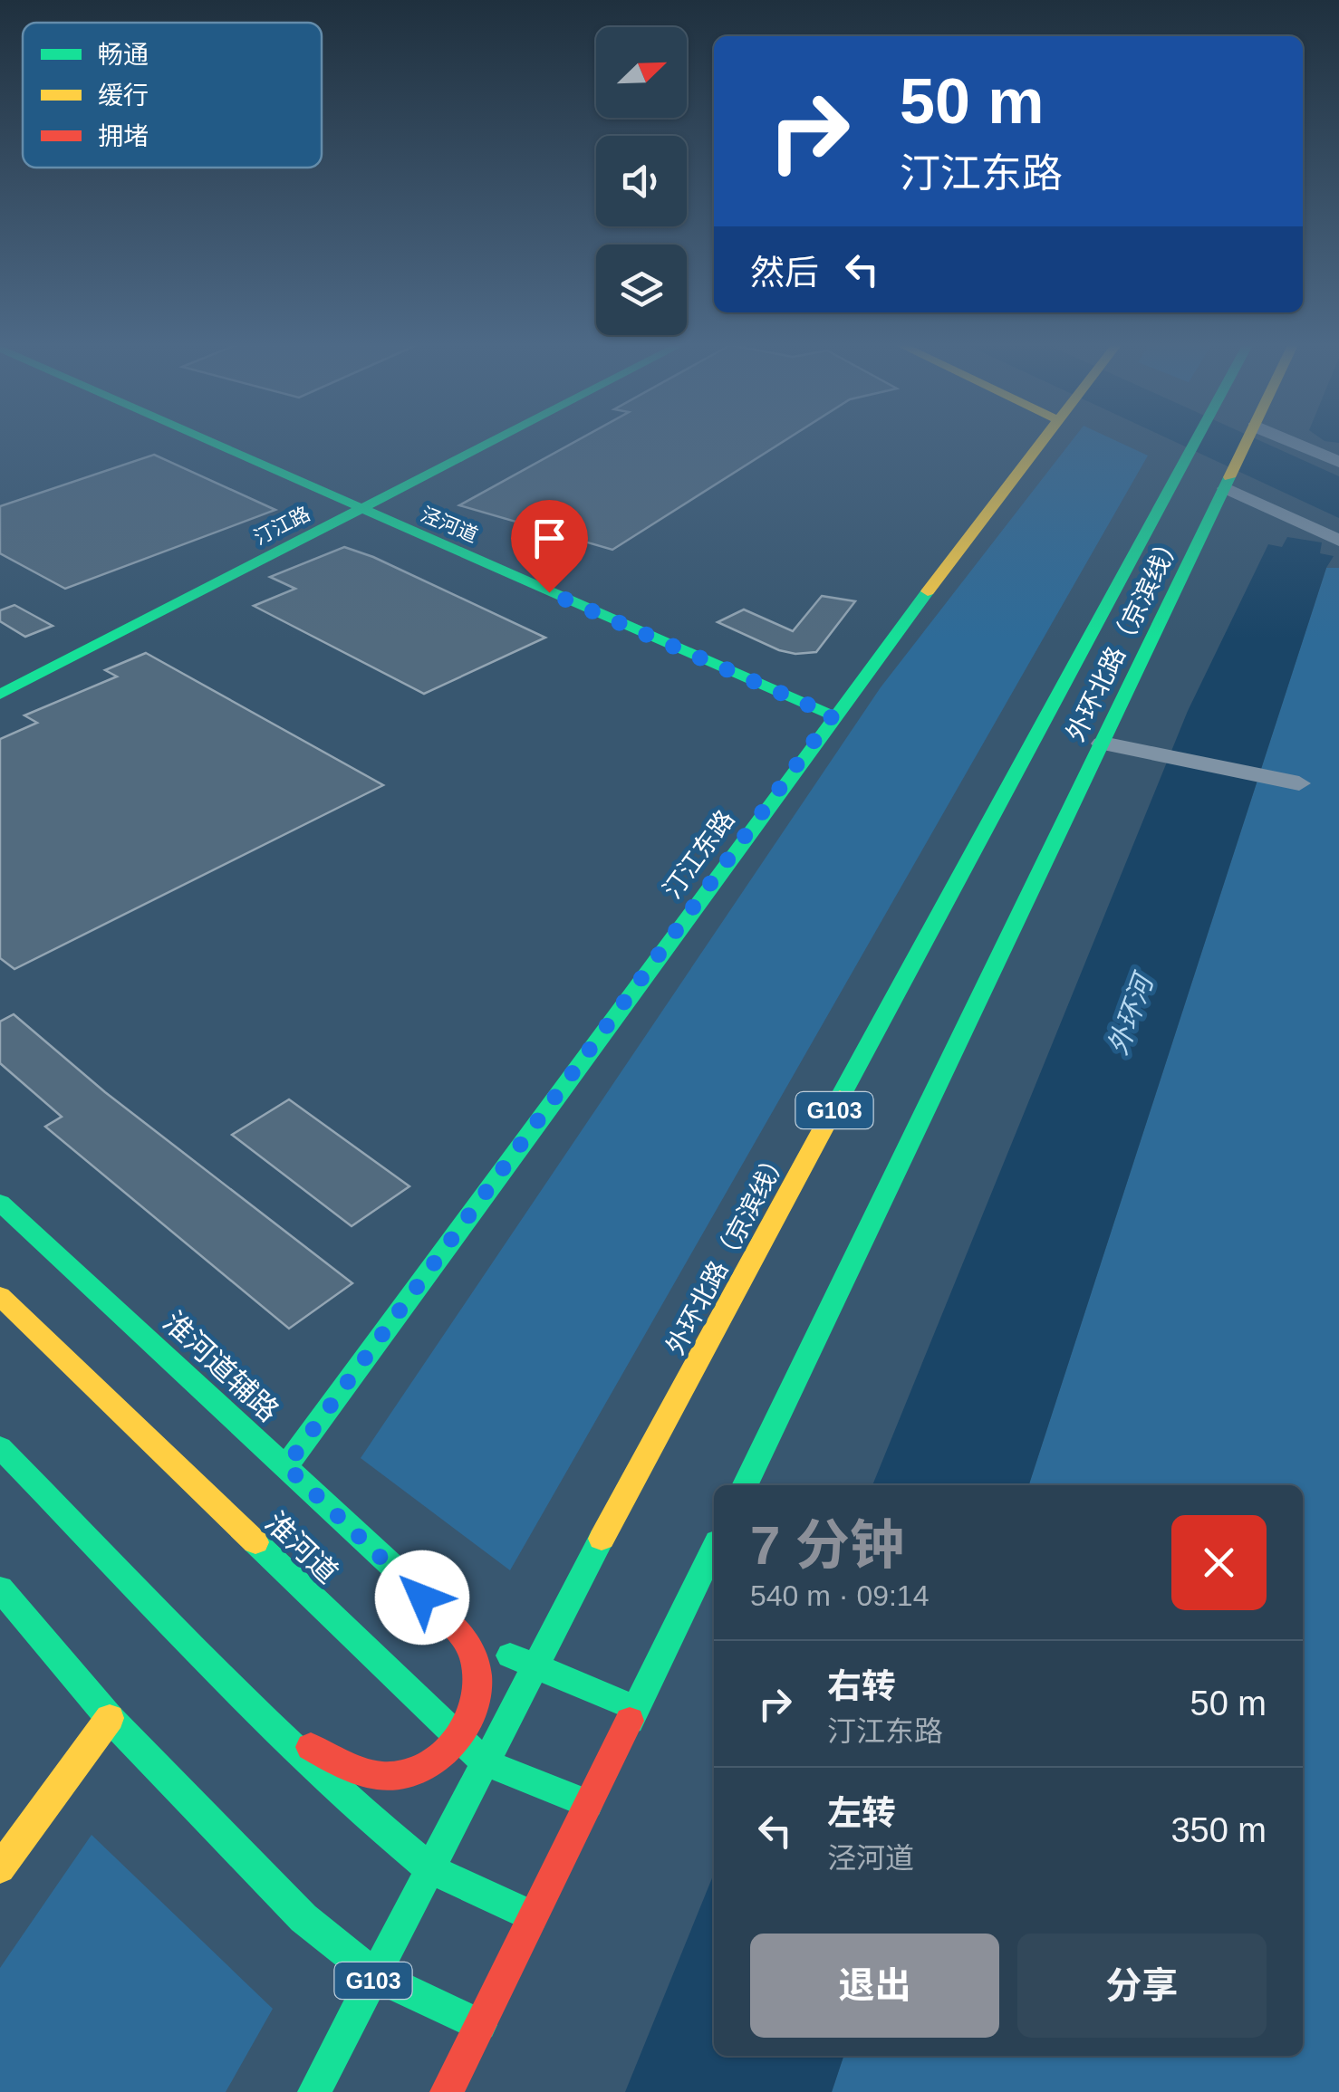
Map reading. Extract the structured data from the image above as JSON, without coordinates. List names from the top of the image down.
{
  "streets": {
    "main road": [
      "泾河道",
      "汀江路",
      "外环北路（京滨线）",
      "汀江东路",
      "G103",
      "淮河道辅路",
      "淮河道"
    ]
  },
  "crossings": [
    ["泾河道", "汀江路"],
    ["泾河道", "汀江东路"],
    ["外环北路（京滨线）", "淮河道辅路"],
    ["外环北路（京滨线）", "淮河道"],
    ["汀江东路", "淮河道辅路"]
  ],
  "water": ["外环河"],
  "legend": ["畅通", "缓行", "拥堵"],
  "north": "top right",
  "page": {
    "turn": ["50 m", "汀江东路"],
    "then": "然后",
    "heading": ["7 分钟", "540 m · 09:14"],
    "list": [
      {
        "name": "右转",
        "note": "汀江东路",
        "value": "50 m"
      },
      {
        "name": "左转",
        "note": "泾河道",
        "value": "350 m"
      }
    ],
    "buttons": ["退出", "分享"]
  }
}
